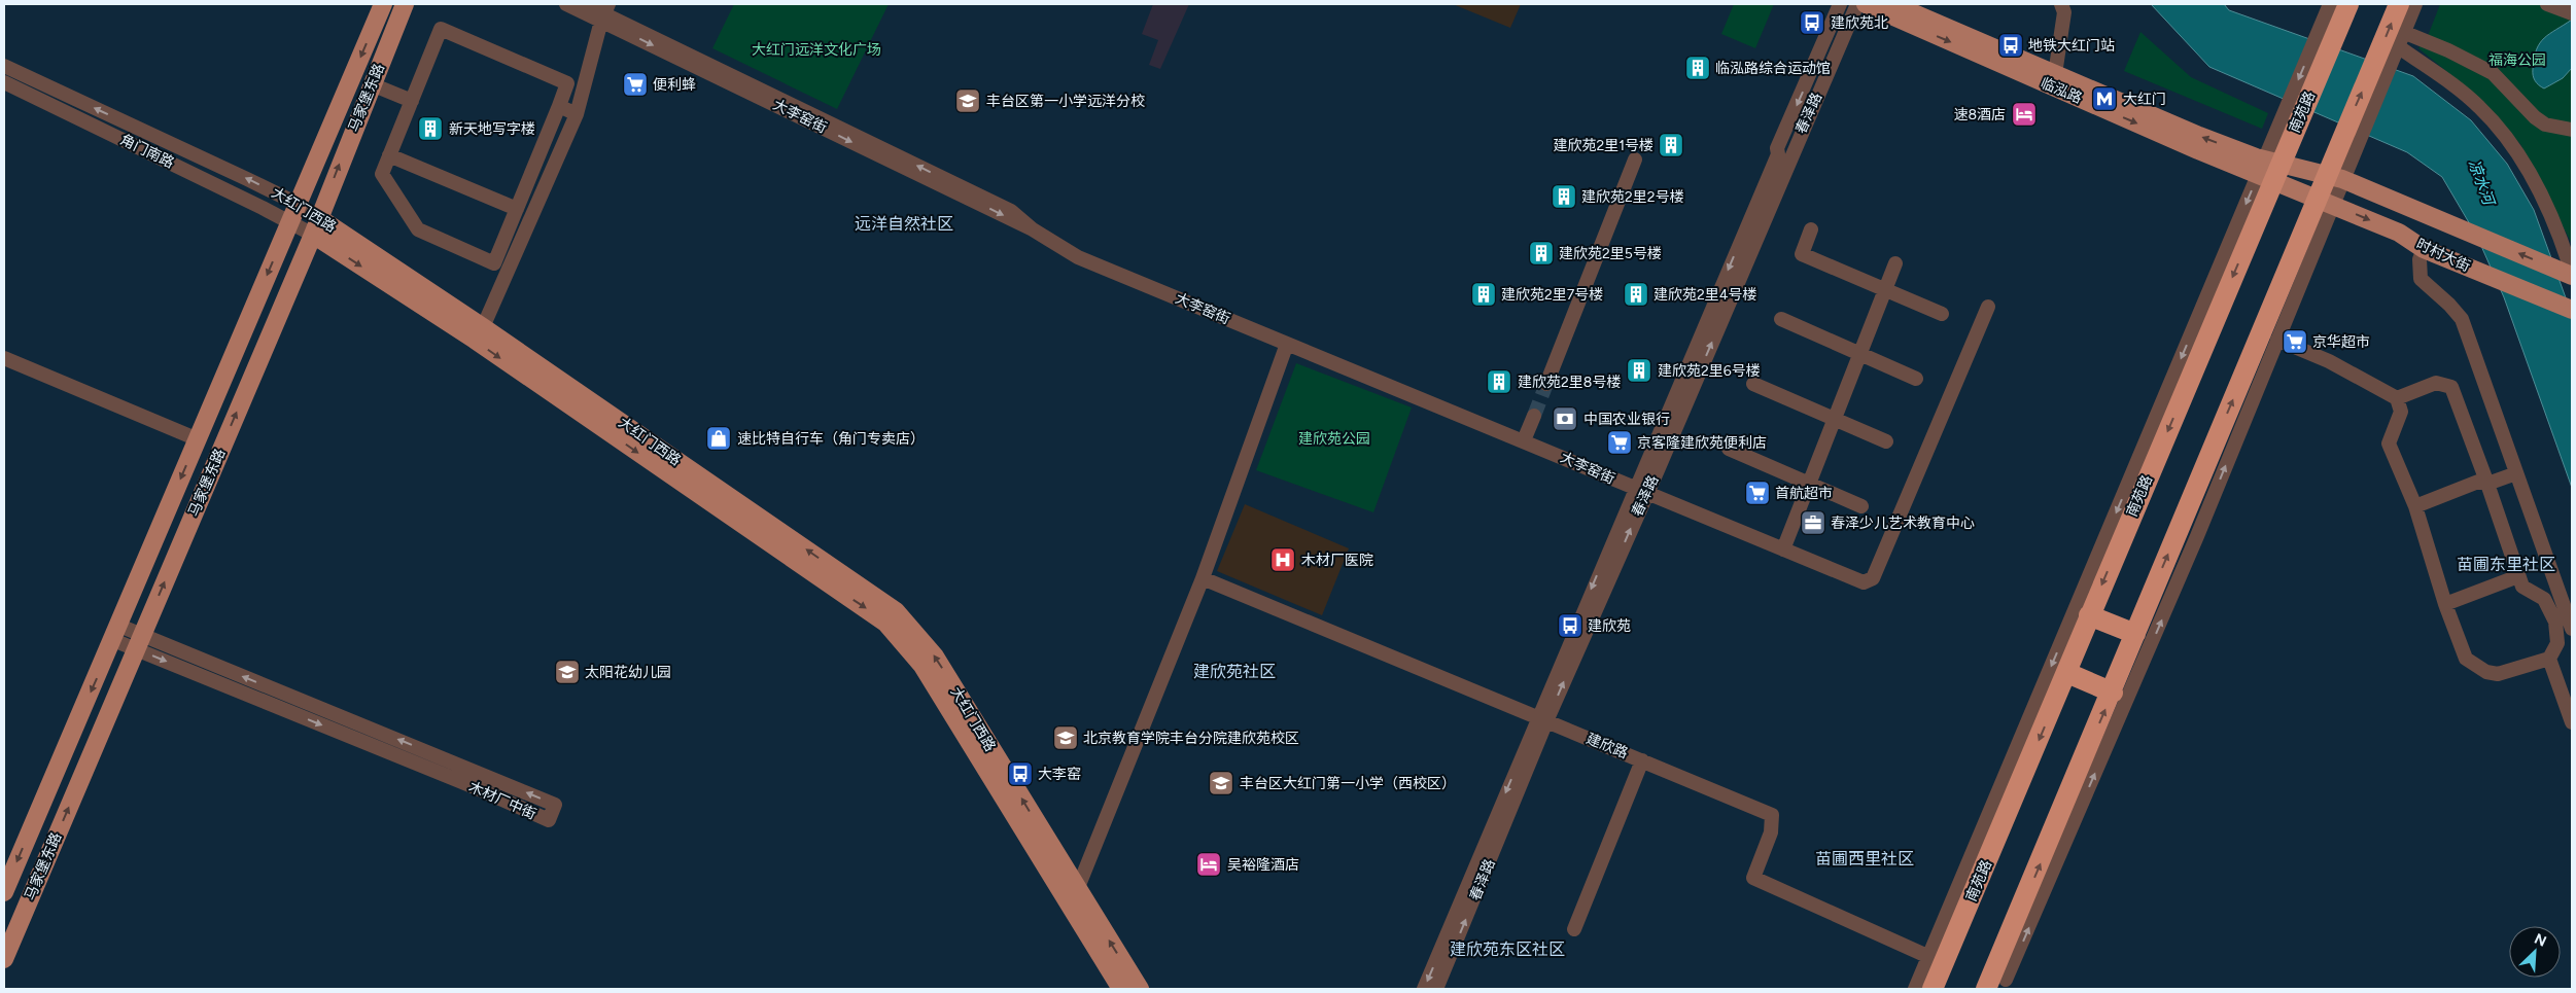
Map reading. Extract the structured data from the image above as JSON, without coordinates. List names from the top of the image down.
{
  "streets": {
    "highway": ["南苑路"],
    "main road": [
      "临泓路",
      "马家堡东路",
      "大红门西路",
      "时村大街"
    ],
    "street": [
      "春泽路",
      "大李窑街",
      "角门南路",
      "建欣路",
      "木材厂中街"
    ]
  },
  "crossings": [
    ["临泓路", "南苑路"],
    ["临泓路", "时村大街"],
    ["马家堡东路", "角门南路"],
    ["马家堡东路", "大红门西路"],
    ["马家堡东路", "木材厂中街"],
    ["春泽路", "大李窑街"],
    ["春泽路", "建欣路"],
    ["角门南路", "大红门西路"]
  ],
  "districts": [
    "远洋自然社区",
    "苗圃东里社区",
    "建欣苑社区",
    "苗圃西里社区",
    "建欣苑东区社区"
  ],
  "water": ["凉水河"],
  "parks": ["大红门远洋文化广场", "福海公园", "建欣苑公园"],
  "places": {
    "bus stop": [
      "建欣苑北",
      "地铁大红门站",
      "建欣苑",
      "大李窑"
    ],
    "building": [
      "临泓路综合运动馆",
      "新天地写字楼",
      "建欣苑2里1号楼",
      "建欣苑2里2号楼",
      "建欣苑2里5号楼",
      "建欣苑2里7号楼",
      "建欣苑2里4号楼",
      "建欣苑2里6号楼",
      "建欣苑2里8号楼"
    ],
    "supermarket": [
      "便利蜂",
      "京华超市",
      "京客隆建欣苑便利店",
      "首航超市"
    ],
    "metro station": ["大红门"],
    "school or university": [
      "丰台区第一小学远洋分校",
      "太阳花幼儿园",
      "北京教育学院丰台分院建欣苑校区",
      "丰台区大红门第一小学（西校区）"
    ],
    "hotel": ["速8酒店", "吴裕隆酒店"],
    "bank": ["中国农业银行"],
    "shop": ["速比特自行车（角门专卖店）"],
    "office": ["春泽少儿艺术教育中心"],
    "hospital": ["木材厂医院"]
  },
  "north": "top right"
}
